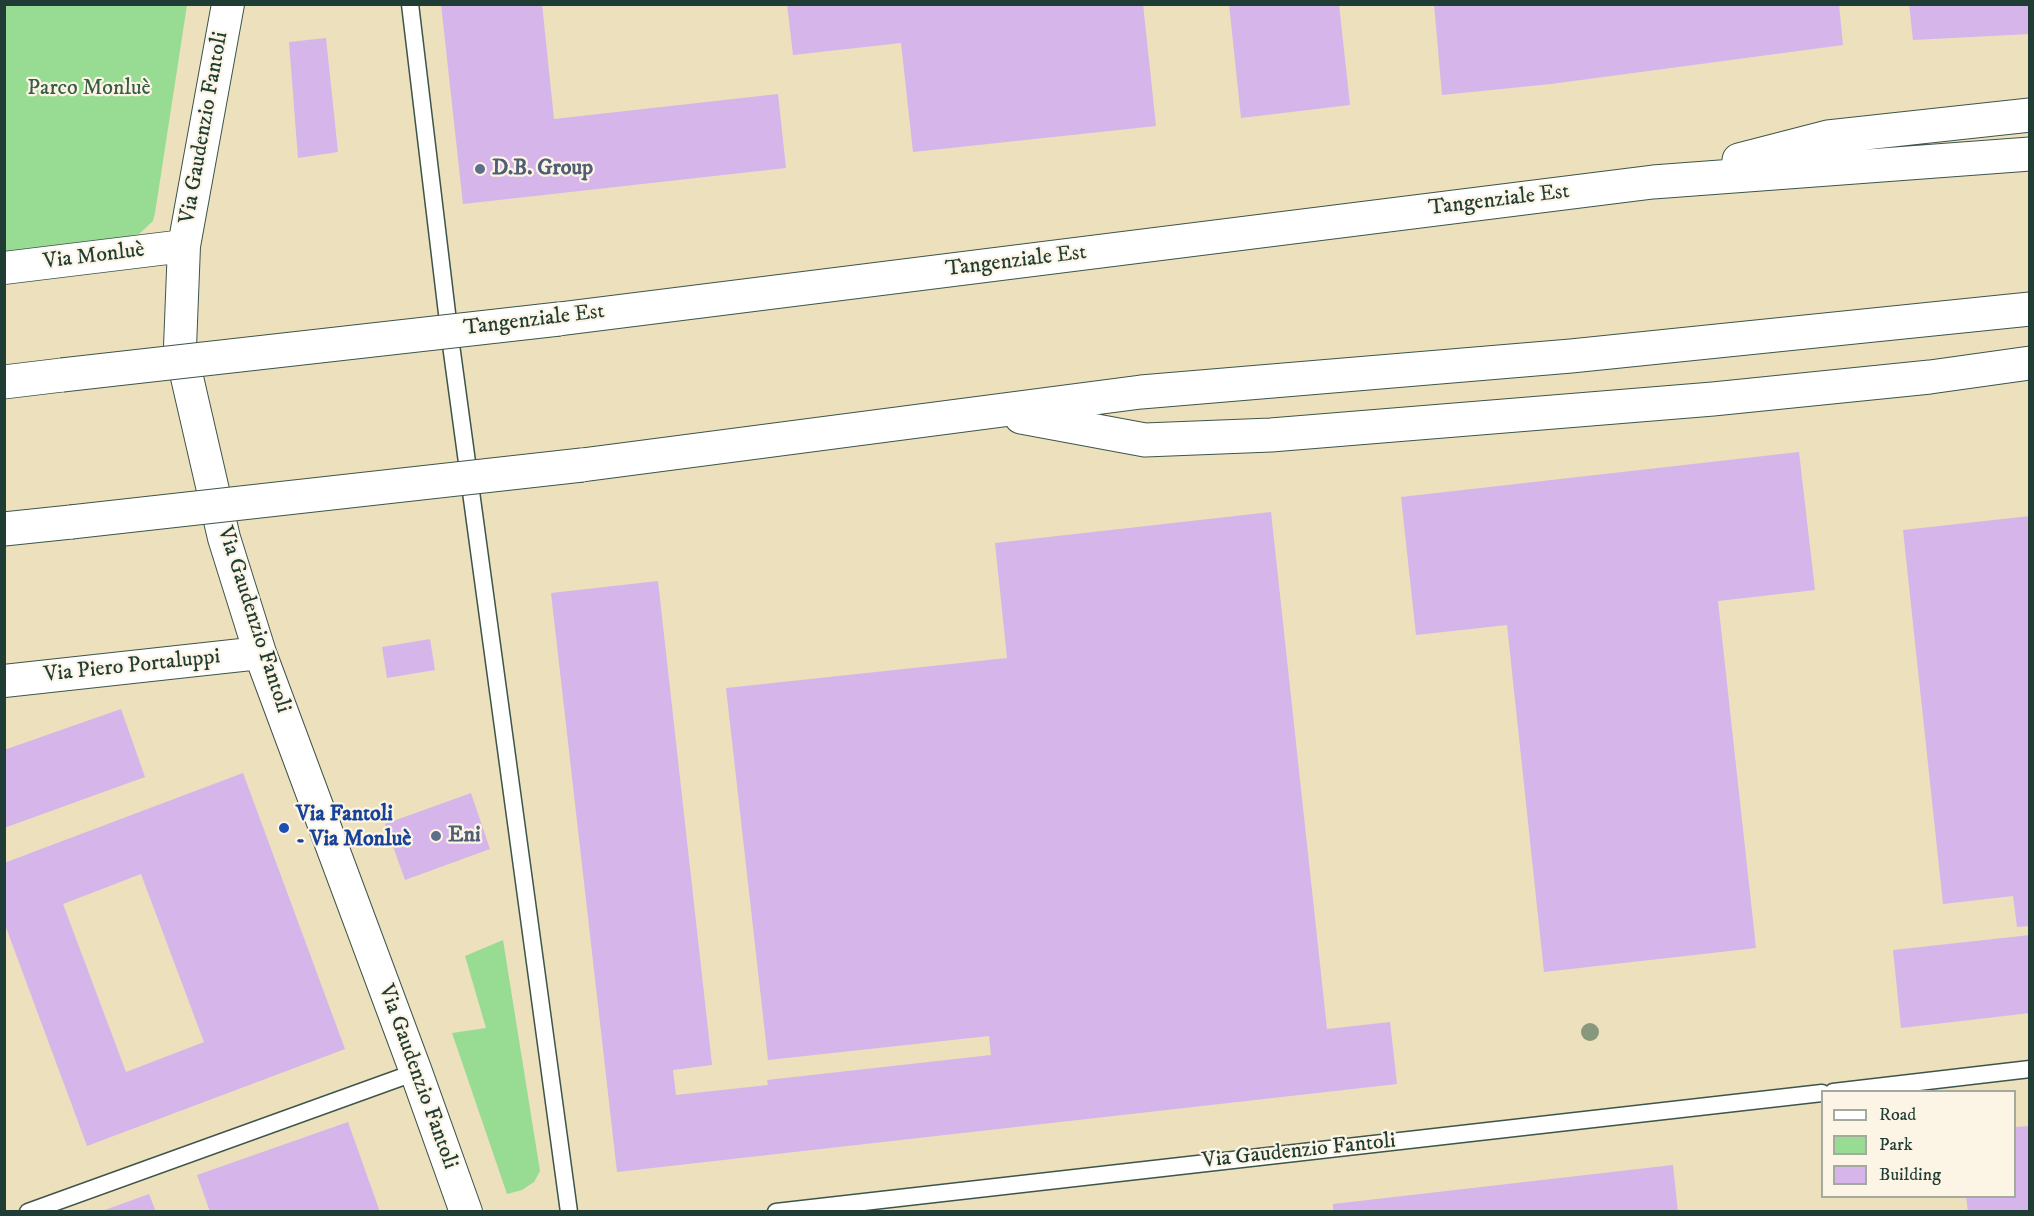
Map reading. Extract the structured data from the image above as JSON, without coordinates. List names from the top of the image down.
{
  "streets": {
    "highway": ["Tangenziale Est"],
    "street": ["Via Gaudenzio Fantoli", "Via Monluè", "Via Piero Portaluppi"]
  },
  "crossings": [
    ["Via Gaudenzio Fantoli", "Via Monluè"],
    ["Via Gaudenzio Fantoli", "Via Piero Portaluppi"]
  ],
  "parks": ["Parco Monluè"],
  "places": ["D.B. Group", "Via Fantoli - Via Monluè", "Eni"],
  "legend": ["Road", "Park", "Building"]
}
